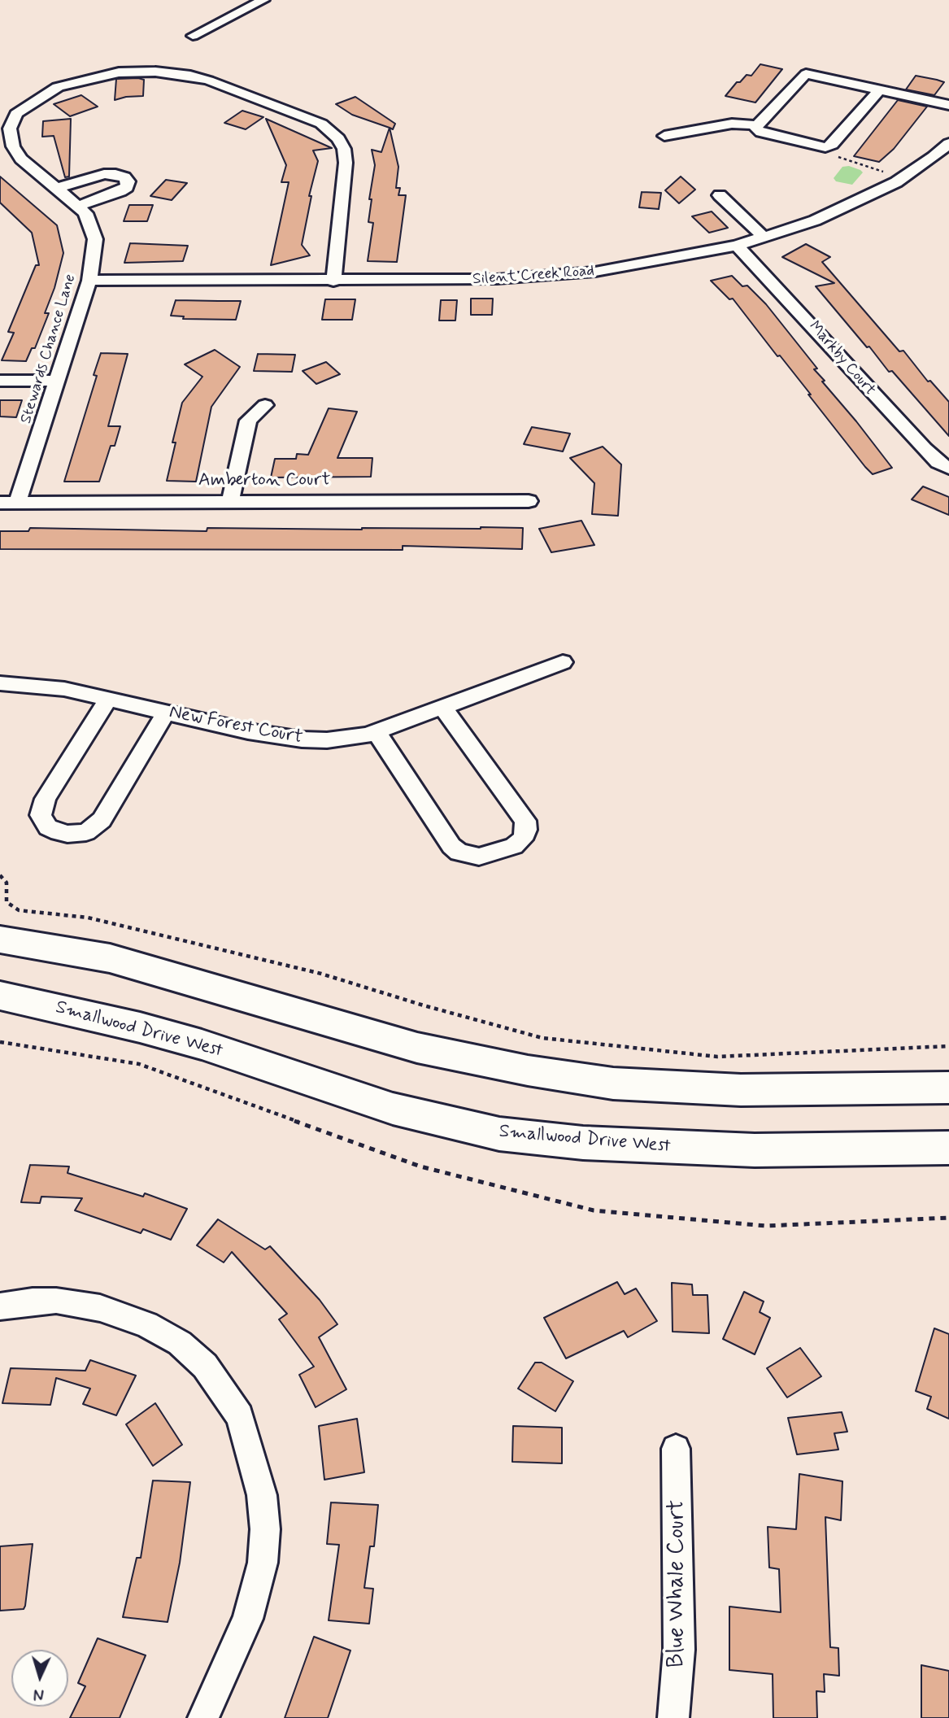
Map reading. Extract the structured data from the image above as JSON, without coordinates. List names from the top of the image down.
{
  "streets": {
    "street": [
      "Silent Creek Road",
      "Stewards Chance Lane",
      "Markby Court",
      "Amberton Court",
      "New Forest Court",
      "Smallwood Drive West",
      "Blue Whale Court"
    ]
  },
  "crossings": [
    ["Silent Creek Road", "Stewards Chance Lane"],
    ["Silent Creek Road", "Markby Court"],
    ["Stewards Chance Lane", "Amberton Court"]
  ],
  "north": "bottom"
}
